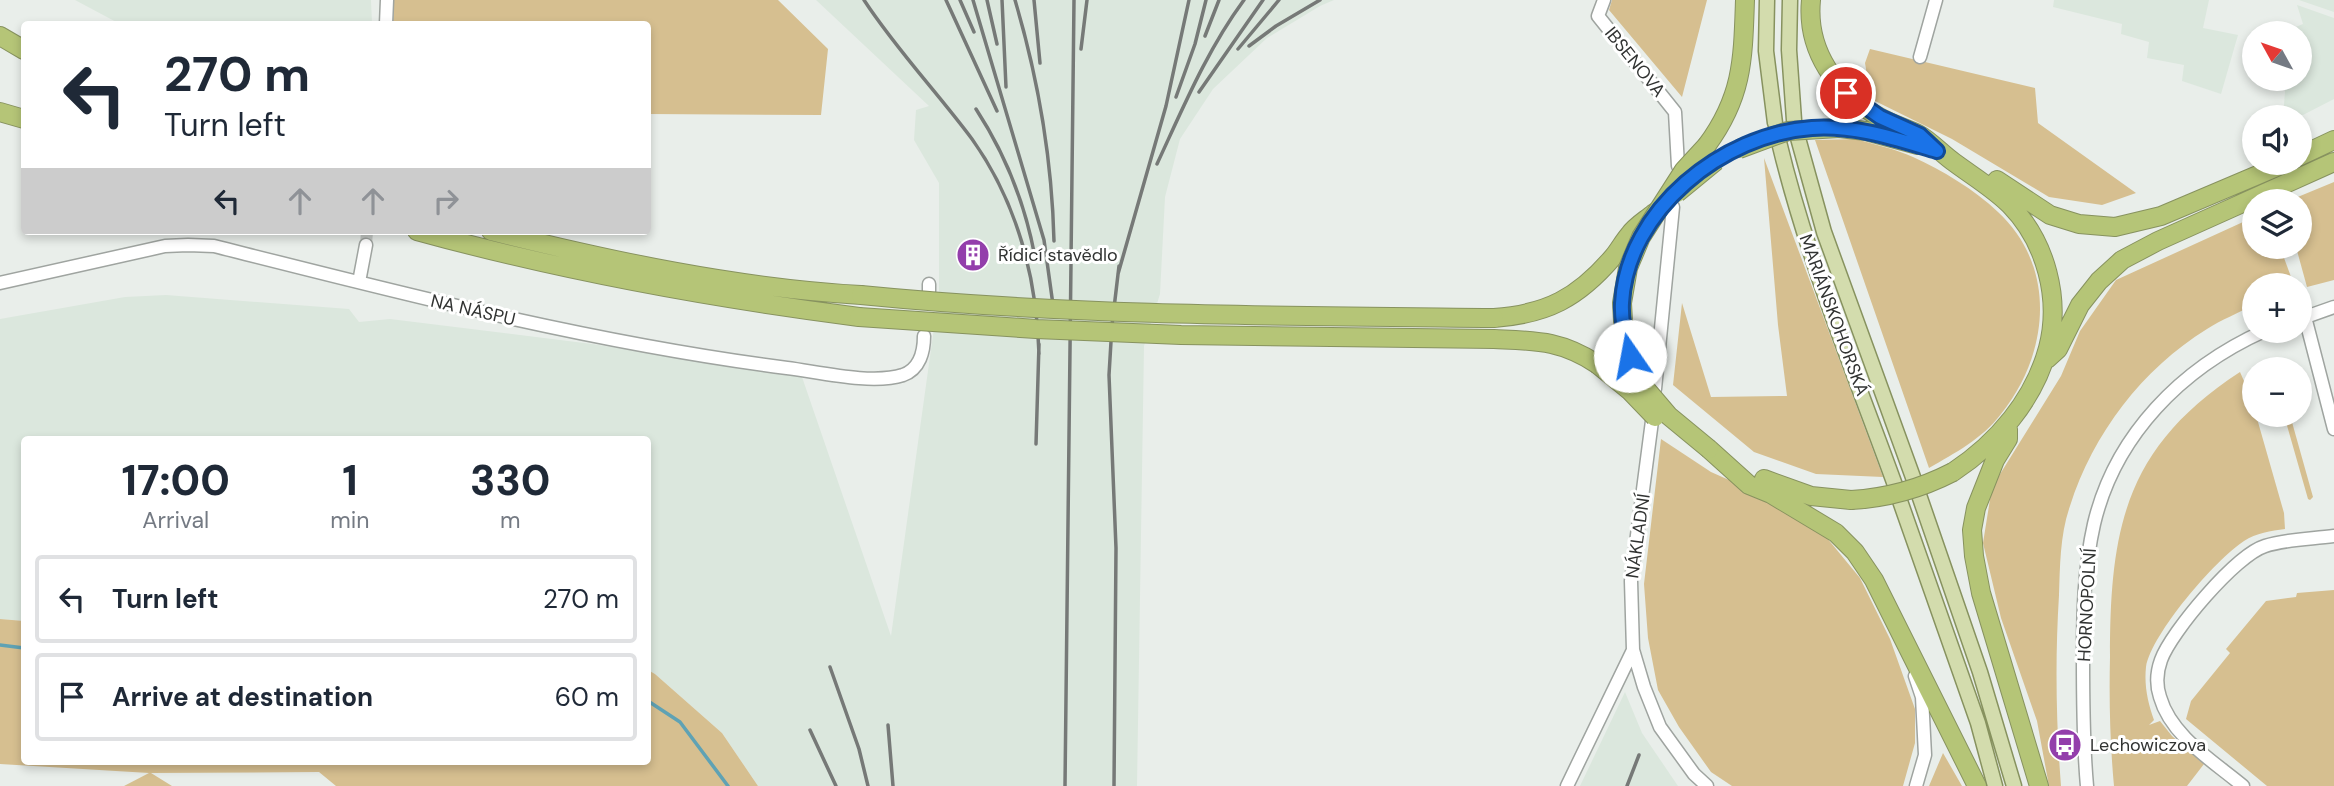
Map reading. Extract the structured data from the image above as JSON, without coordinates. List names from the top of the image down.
{
  "streets": {
    "main road": ["MARIÁNSKOHORSKÁ"],
    "street": [
      "IBSENOVA",
      "NA NÁSPU",
      "NÁKLADNÍ",
      "HORNOPOLNÍ"
    ]
  },
  "places": {
    "building": ["Řídicí stavědlo"],
    "bus stop": ["Lechowiczova"]
  },
  "north": "top left",
  "page": {
    "map_buttons": ["+", "−"],
    "turn": ["270 m", "Turn left"],
    "eta": [
      "17:00",
      "Arrival",
      "1",
      "min",
      "330",
      "m"
    ],
    "list": [
      {
        "name": "Turn left",
        "value": "270 m"
      },
      {
        "name": "Arrive at destination",
        "value": "60 m"
      }
    ]
  }
}
